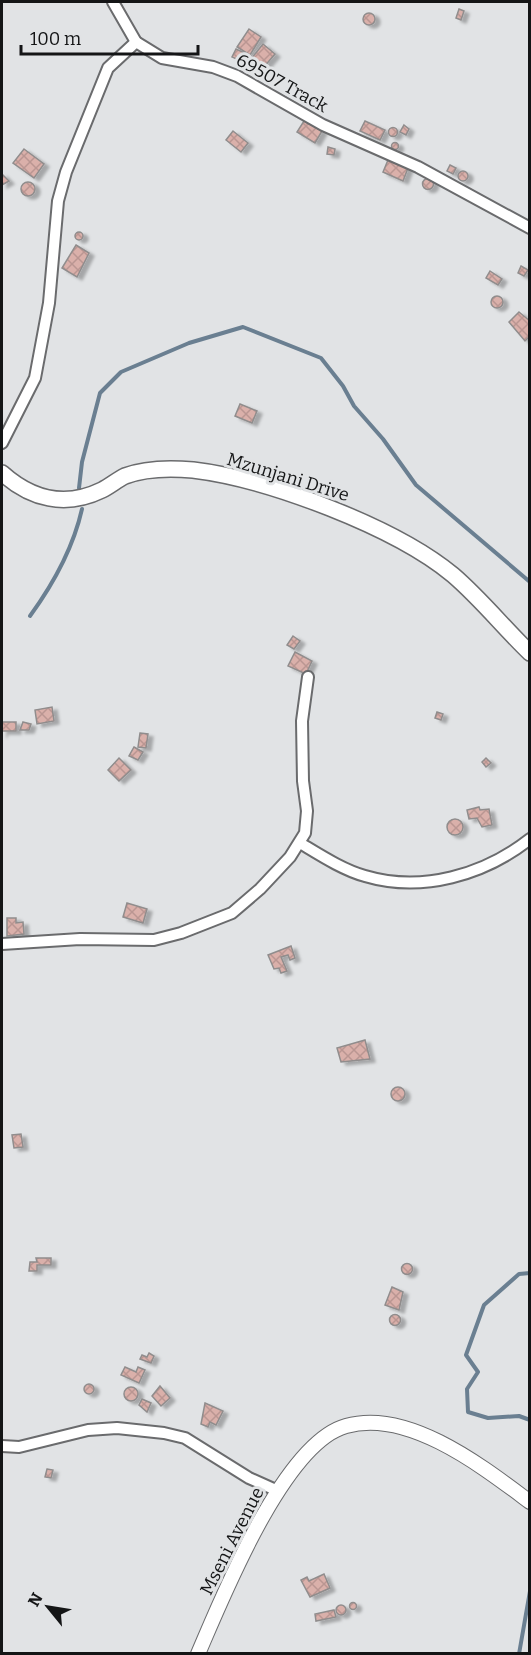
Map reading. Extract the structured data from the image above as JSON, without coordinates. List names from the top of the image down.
{
  "streets": {
    "main road": ["Mzunjani Drive"],
    "street": ["69507 Track", "Mseni Avenue"]
  },
  "scale_bar": "100 m",
  "north": "top left"
}
